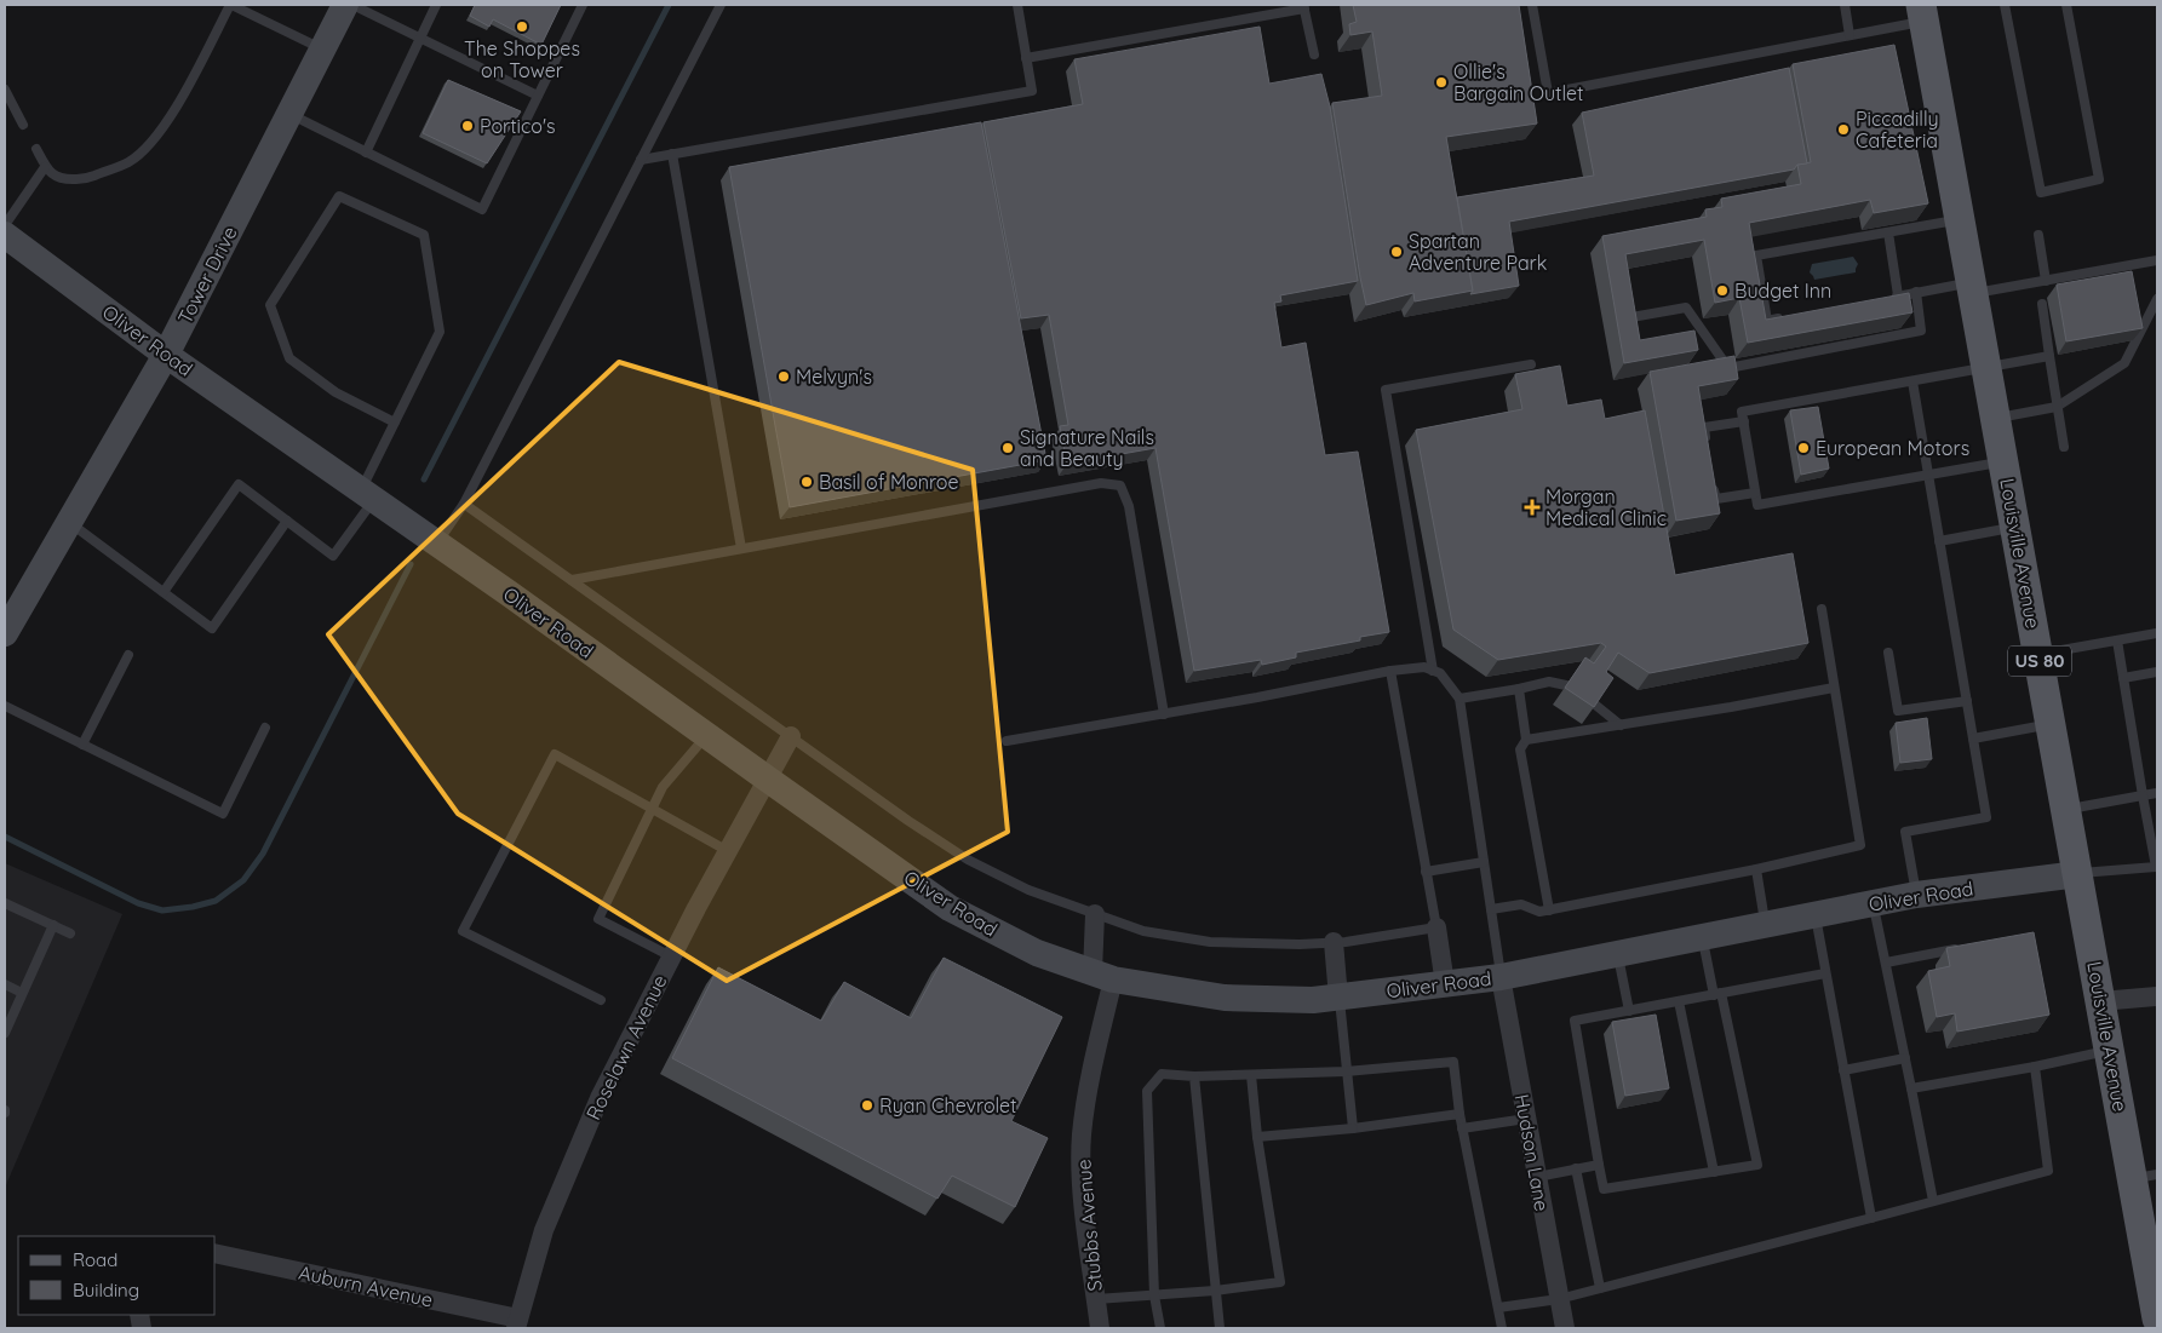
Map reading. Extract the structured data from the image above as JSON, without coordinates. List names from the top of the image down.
{
  "streets": {
    "main road": ["Louisville Avenue", "US 80"],
    "street": [
      "Tower Drive",
      "Oliver Road",
      "Roselawn Avenue",
      "Hudson Lane",
      "Stubbs Avenue",
      "Auburn Avenue"
    ]
  },
  "crossings": [
    ["Tower Drive", "Oliver Road"],
    ["Oliver Road", "Louisville Avenue"],
    ["Oliver Road", "Roselawn Avenue"],
    ["Oliver Road", "Hudson Lane"],
    ["Oliver Road", "Stubbs Avenue"],
    ["Roselawn Avenue", "Auburn Avenue"]
  ],
  "places": {
    "other": [
      "The Shoppes on Tower",
      "Ollie's Bargain Outlet",
      "Portico's",
      "Piccadilly Cafeteria",
      "Spartan Adventure Park",
      "Budget Inn",
      "Melvyn's",
      "Signature Nails and Beauty",
      "European Motors",
      "Basil of Monroe",
      "Ryan Chevrolet"
    ],
    "health": ["Morgan Medical Clinic"]
  },
  "legend": ["Road", "Building"]
}
